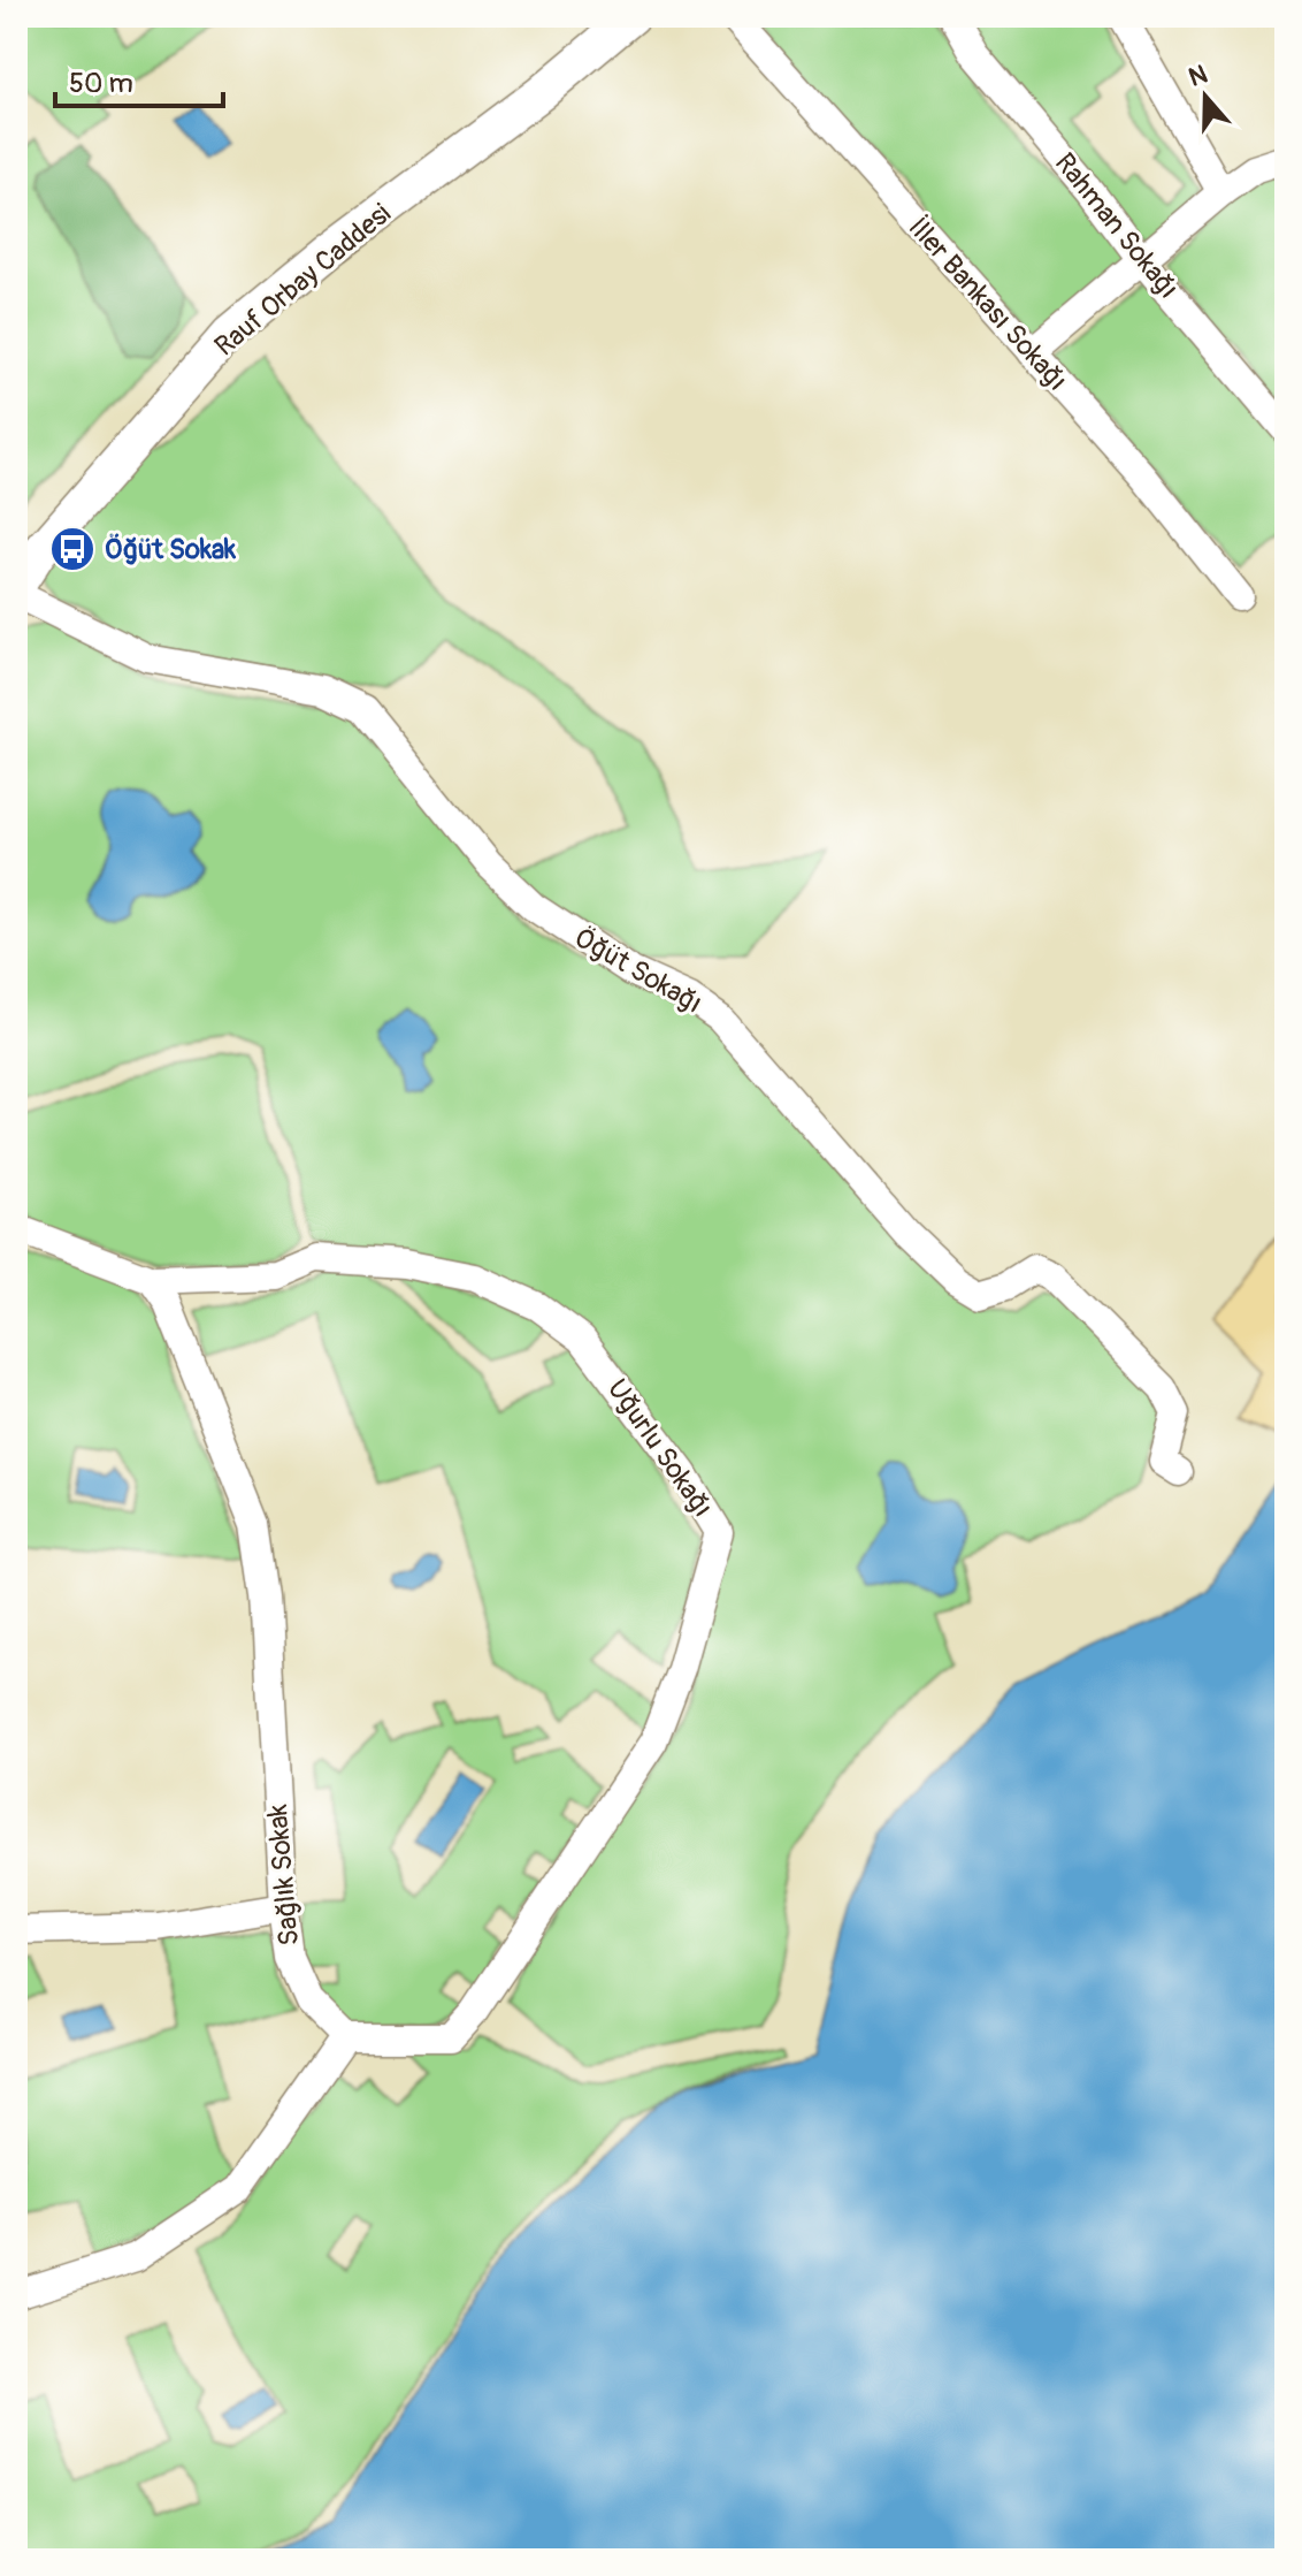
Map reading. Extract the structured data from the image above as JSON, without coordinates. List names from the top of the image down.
{
  "streets": {
    "street": [
      "Rahman Sokağı",
      "Rauf Orbay Caddesi",
      "İller Bankası Sokağı",
      "Öğüt Sokağı",
      "Uğurlu Sokağı",
      "Sağlık Sokak"
    ]
  },
  "crossings": [
    ["Rauf Orbay Caddesi", "Öğüt Sokağı"],
    ["Uğurlu Sokağı", "Sağlık Sokak"]
  ],
  "places": {
    "bus stop": ["Öğüt Sokak"]
  },
  "scale_bar": "50 m",
  "north": "top"
}
